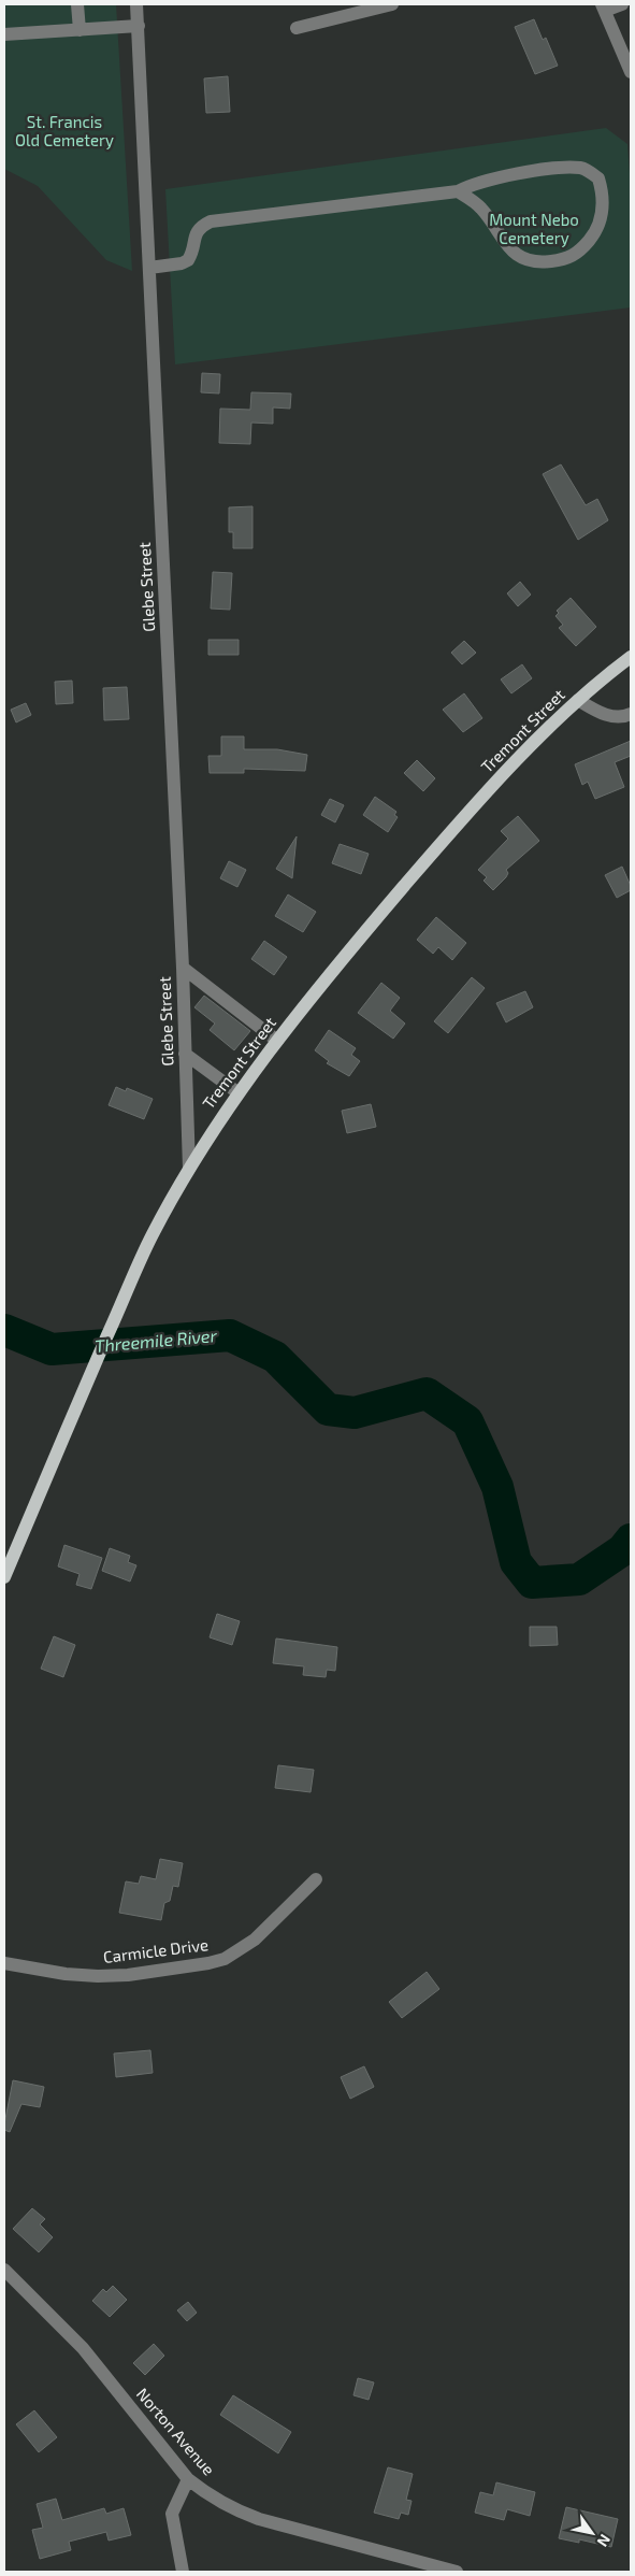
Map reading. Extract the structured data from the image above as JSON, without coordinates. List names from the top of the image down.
{
  "streets": {
    "main road": ["Tremont Street"],
    "street": ["Glebe Street", "Carmicle Drive", "Norton Avenue"]
  },
  "crossings": [
    ["Glebe Street", "Tremont Street"]
  ],
  "water": ["Threemile River"],
  "parks": ["St. Francis Old Cemetery", "Mount Nebo Cemetery"],
  "north": "bottom right"
}
